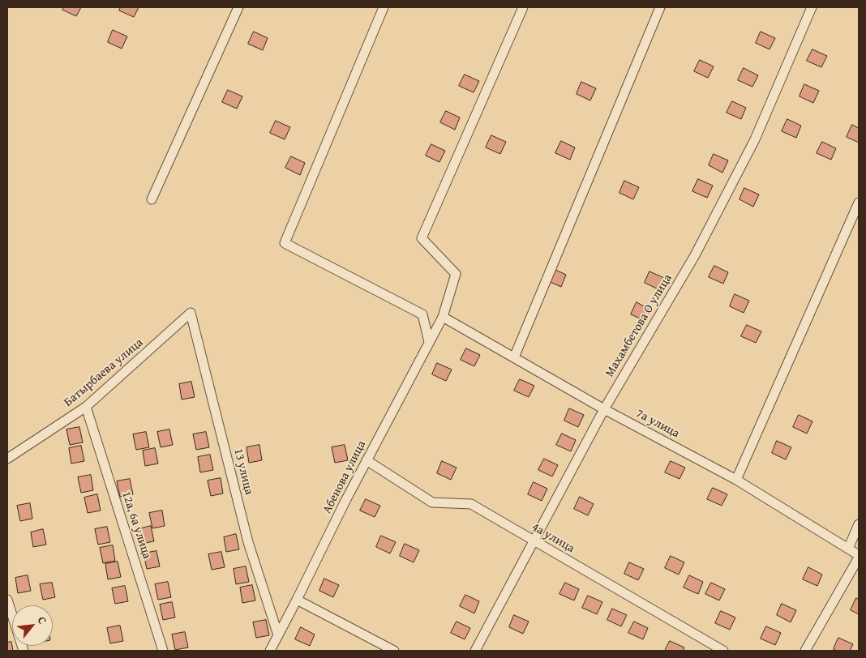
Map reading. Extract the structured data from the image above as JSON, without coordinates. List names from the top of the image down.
{
  "streets": {
    "street": [
      "Махамбетова О улица",
      "Батырбаева улица",
      "7а улица",
      "13 улица",
      "Абенова улица",
      "12а, 6а улица",
      "4а улица"
    ]
  },
  "crossings": [
    ["Махамбетова О улица", "7а улица"],
    ["Махамбетова О улица", "4а улица"],
    ["Батырбаева улица", "13 улица"],
    ["Батырбаева улица", "12а, 6а улица"],
    ["7а улица", "Абенова улица"],
    ["13 улица", "Абенова улица"],
    ["Абенова улица", "4а улица"]
  ],
  "north": "top right"
}
